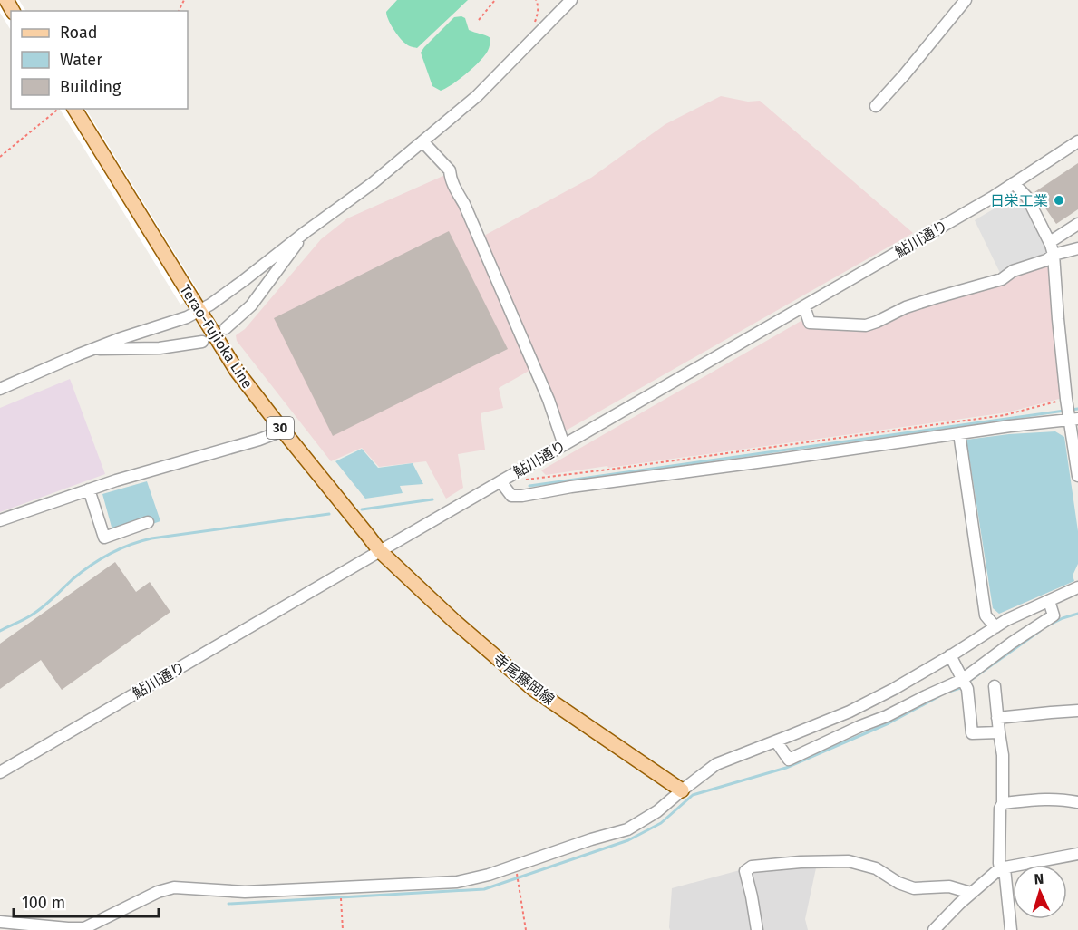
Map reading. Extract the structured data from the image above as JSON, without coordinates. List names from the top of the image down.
{
  "streets": {
    "main road": ["Terao-Fujioka Line", "30", "寺尾藤岡線"],
    "street": ["鮎川通り"]
  },
  "crossings": [
    ["鮎川通り", "Terao-Fujioka Line"],
    ["鮎川通り", "寺尾藤岡線"],
    ["Terao-Fujioka Line", "寺尾藤岡線"]
  ],
  "places": ["日栄工業"],
  "legend": ["Road", "Water", "Building"],
  "scale_bar": "100 m",
  "north": "top"
}
